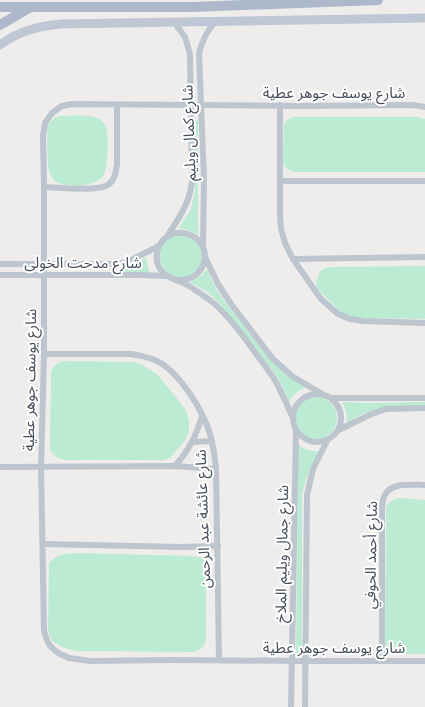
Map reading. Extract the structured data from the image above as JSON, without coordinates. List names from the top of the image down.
{
  "streets": {
    "street": [
      "شارع يوسف جوهر عطية",
      "شارع كمال ويليم",
      "شارع مدحت الخولى",
      "شارع عائشة عبد الرحمن",
      "شارع جمال ويليم الملاخ",
      "شارع أحمد الحوفي"
    ]
  },
  "crossings": [
    ["شارع يوسف جوهر عطية", "شارع كمال ويليم"],
    ["شارع يوسف جوهر عطية", "شارع مدحت الخولى"],
    ["شارع يوسف جوهر عطية", "شارع عائشة عبد الرحمن"],
    ["شارع يوسف جوهر عطية", "شارع جمال ويليم الملاخ"],
    ["شارع يوسف جوهر عطية", "شارع أحمد الحوفي"],
    ["شارع كمال ويليم", "شارع مدحت الخولى"]
  ]
}
